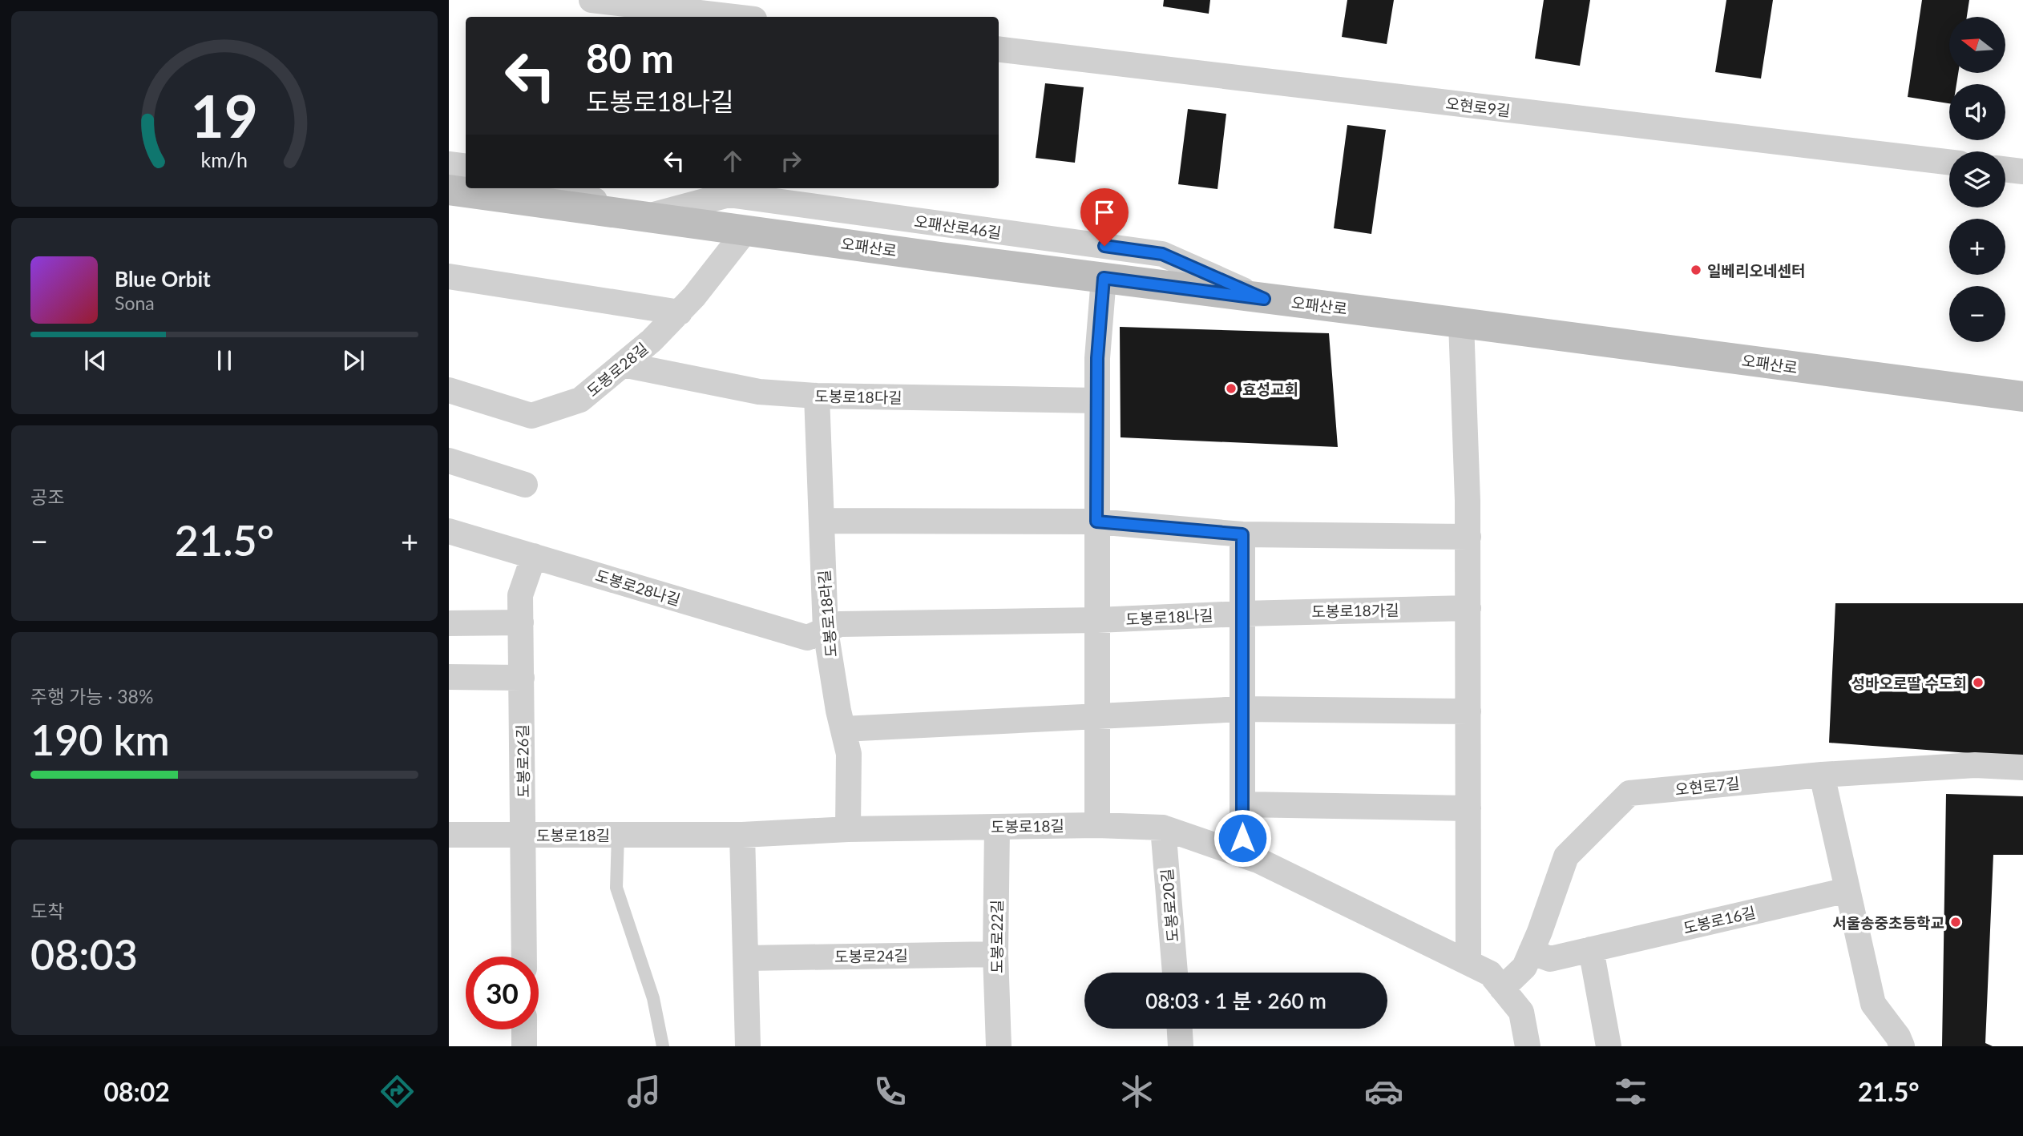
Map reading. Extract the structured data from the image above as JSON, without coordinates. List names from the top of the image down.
{
  "streets": {
    "street": [
      "오현로9길",
      "오패산로46길",
      "오패산로",
      "도봉로28길",
      "도봉로18다길",
      "도봉로28나길",
      "도봉로18가길",
      "도봉로18라길",
      "도봉로18나길",
      "도봉로26길",
      "오현로7길",
      "도봉로18길",
      "도봉로20길",
      "도봉로16길",
      "도봉로22길",
      "도봉로24길"
    ]
  },
  "crossings": [
    ["오패산로46길", "오패산로"],
    ["오패산로", "도봉로28길"],
    ["도봉로28길", "도봉로18다길"],
    ["도봉로18다길", "도봉로18라길"],
    ["도봉로28나길", "도봉로18라길"],
    ["도봉로28나길", "도봉로26길"],
    ["도봉로18가길", "도봉로18나길"],
    ["도봉로18라길", "도봉로18길"],
    ["도봉로26길", "도봉로18길"],
    ["오현로7길", "도봉로18길"],
    ["오현로7길", "도봉로16길"],
    ["도봉로18길", "도봉로20길"],
    ["도봉로18길", "도봉로22길"],
    ["도봉로22길", "도봉로24길"]
  ],
  "places": [
    "일베리오네센터",
    "효성교회",
    "성바오로딸 수도회",
    "서울송중초등학교"
  ],
  "north": "left",
  "page": {
    "map_buttons": ["+", "−"],
    "turn": ["80 m", "도봉로18나길"],
    "song": ["Blue Orbit", "Sona"],
    "tile": [
      "공조",
      ["주행 가능 · 38%", "190 km"],
      ["도착", "08:03"]
    ],
    "heat": ["−", "21.5°", "+"],
    "limit": "30",
    "trip": "08:03 · 1 분 · 260 m",
    "tabs": ["08:02", "21.5°"],
    "gauge": ["19", "km/h"]
  }
}
